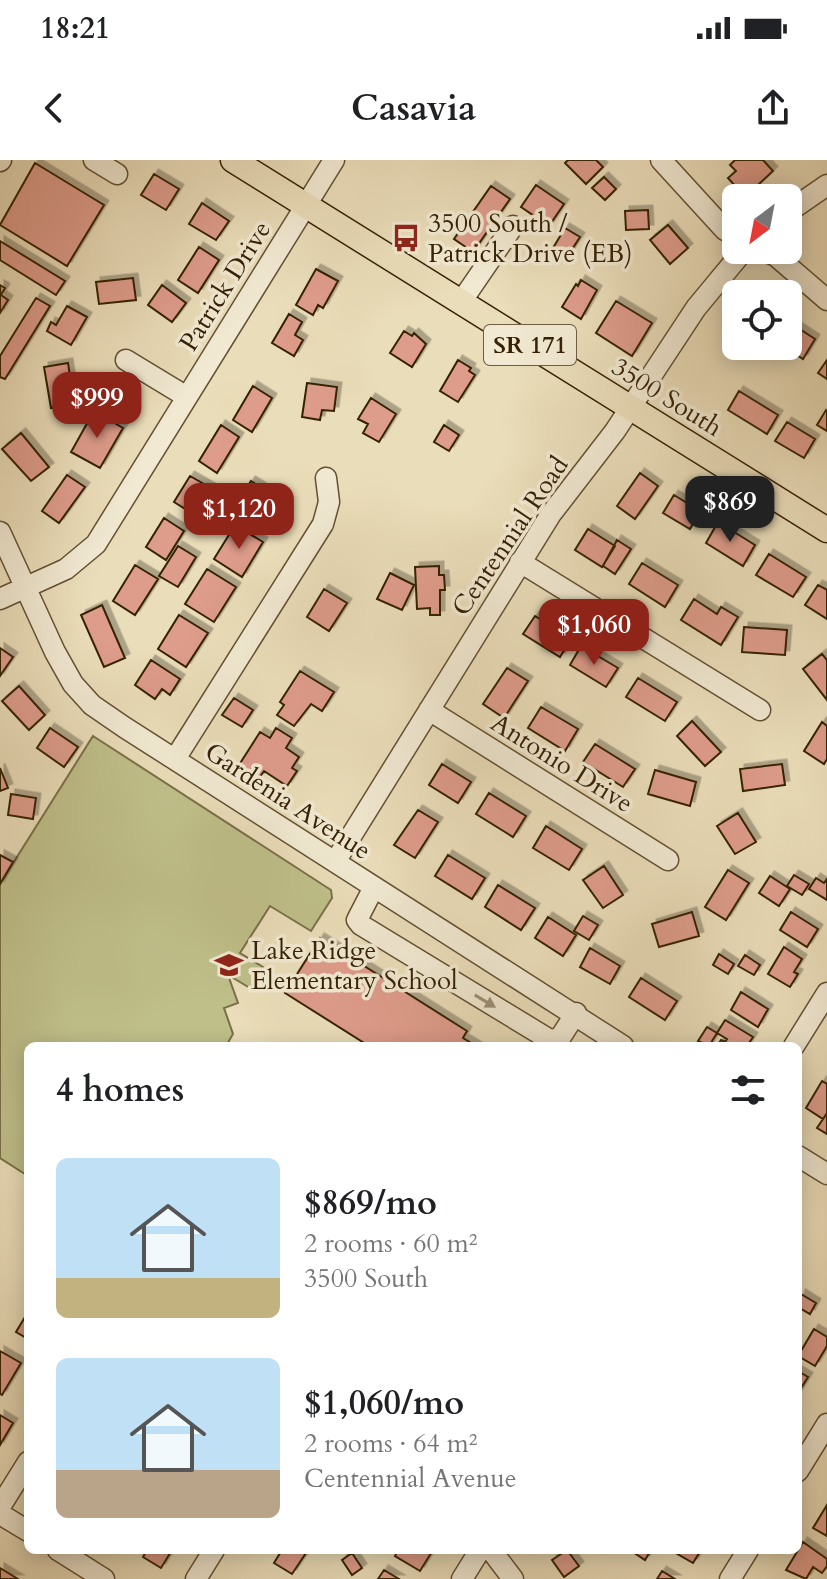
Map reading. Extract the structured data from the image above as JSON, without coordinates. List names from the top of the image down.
{
  "streets": {
    "main road": ["SR 171", "3500 South"],
    "street": [
      "Patrick Drive",
      "Centennial Road",
      "Antonio Drive",
      "Gardenia Avenue"
    ]
  },
  "crossings": [
    ["Patrick Drive", "3500 South"],
    ["Patrick Drive", "Gardenia Avenue"],
    ["3500 South", "Centennial Road"],
    ["Centennial Road", "Antonio Drive"],
    ["Centennial Road", "Gardenia Avenue"]
  ],
  "places": {
    "bus stop": ["3500 South / Patrick Drive (EB)"],
    "school or university": ["Lake Ridge Elementary School"]
  },
  "north": "bottom left",
  "page": {
    "status": "18:21",
    "header": "Casavia",
    "price": [
      "$999",
      "$869",
      "$1,120",
      "$1,060"
    ],
    "heading": "4 homes",
    "list": [
      {
        "name": "$869/mo",
        "note": "2 rooms · 60 m² · 3500 South"
      },
      {
        "name": "$1,060/mo",
        "note": "2 rooms · 64 m² · Centennial Avenue"
      }
    ]
  }
}
